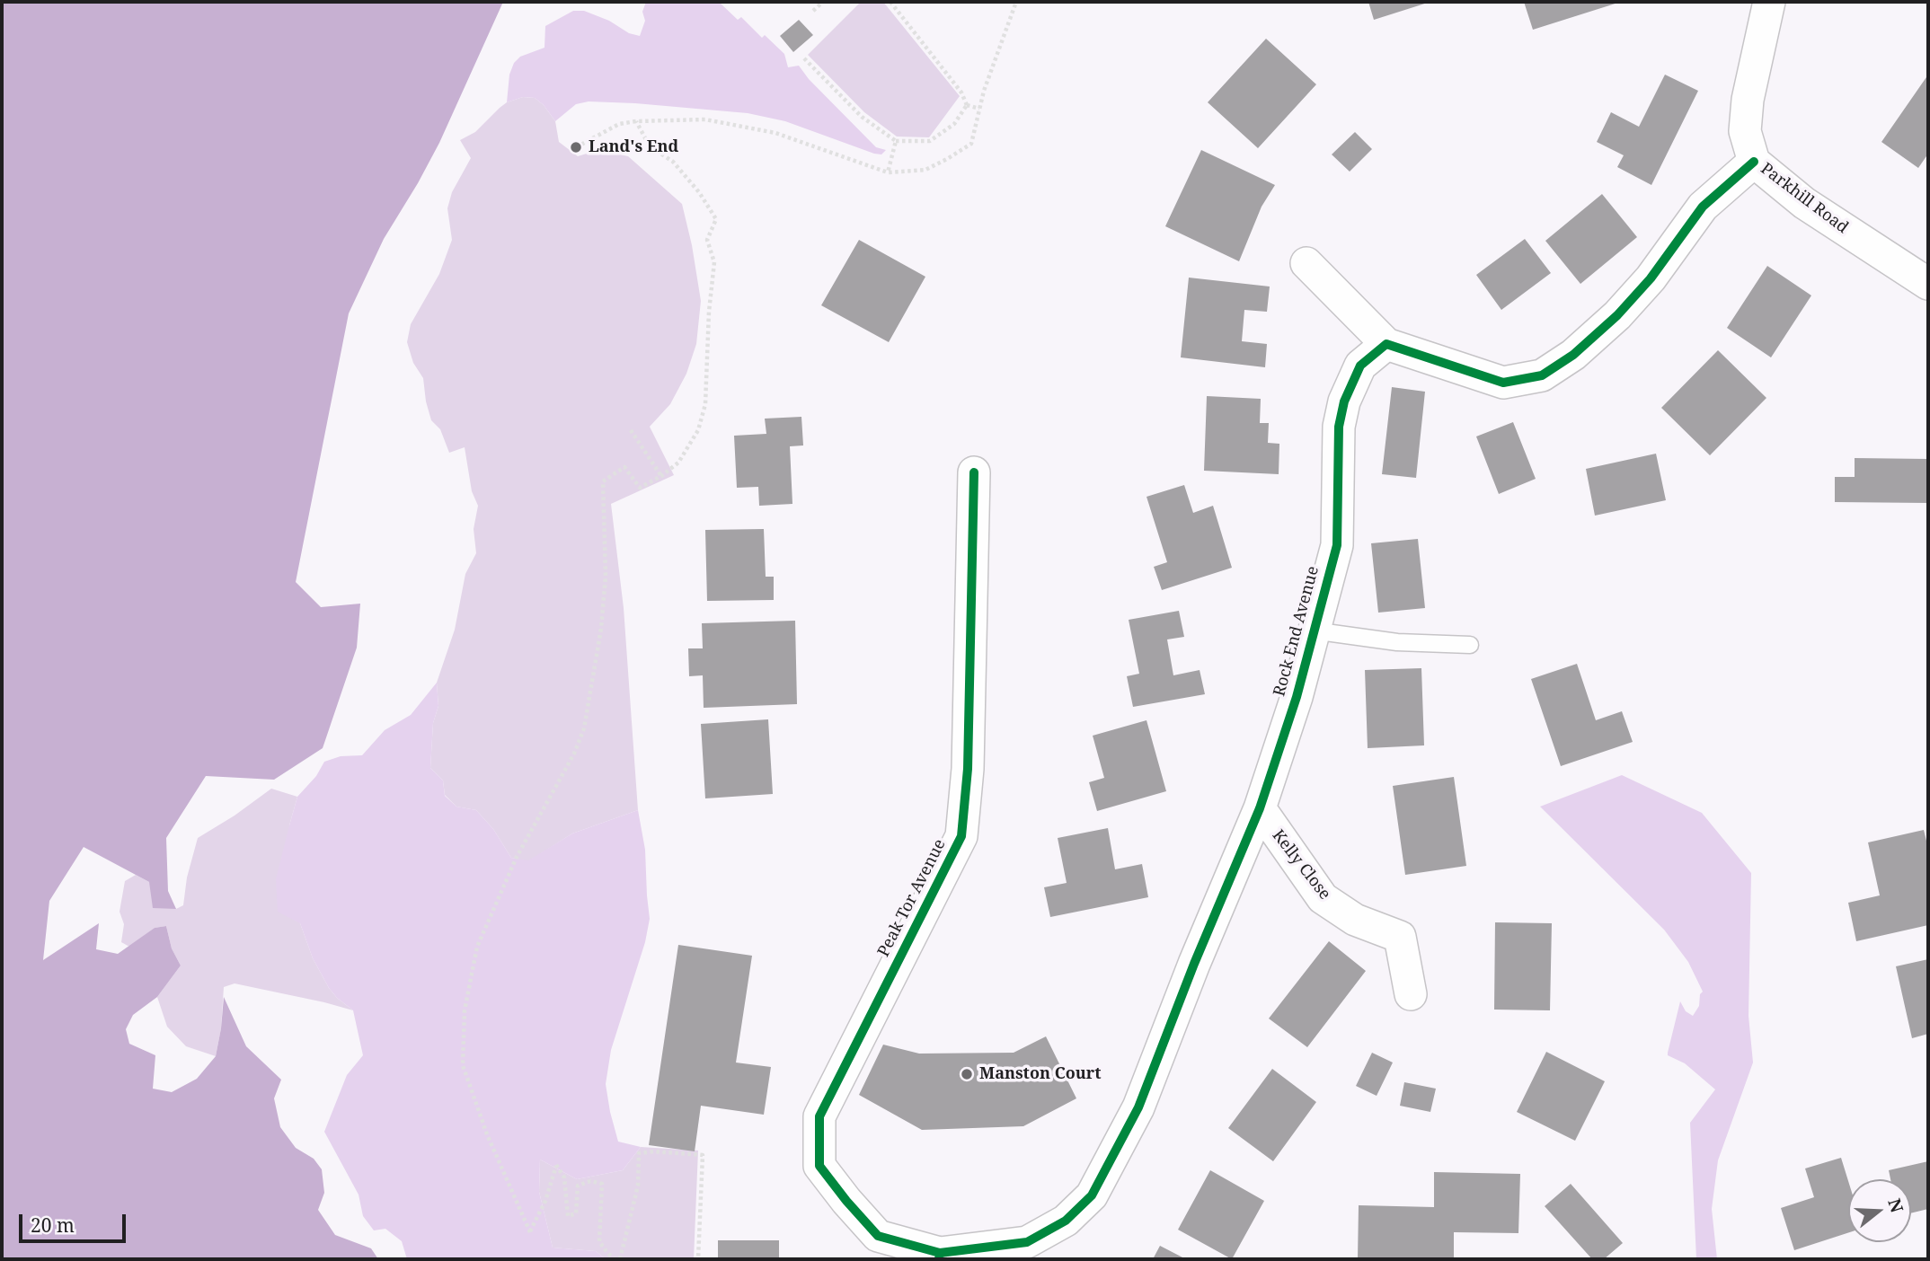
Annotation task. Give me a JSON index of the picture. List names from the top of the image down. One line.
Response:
{"streets":{"street":["Parkhill Road","Rock End Avenue","Kelly Close","Peak Tor Avenue"]},"crossings":[["Rock End Avenue","Kelly Close"],["Rock End Avenue","Peak Tor Avenue"]],"places":["Land's End","Manston Court"],"scale_bar":"20 m","north":"right"}
